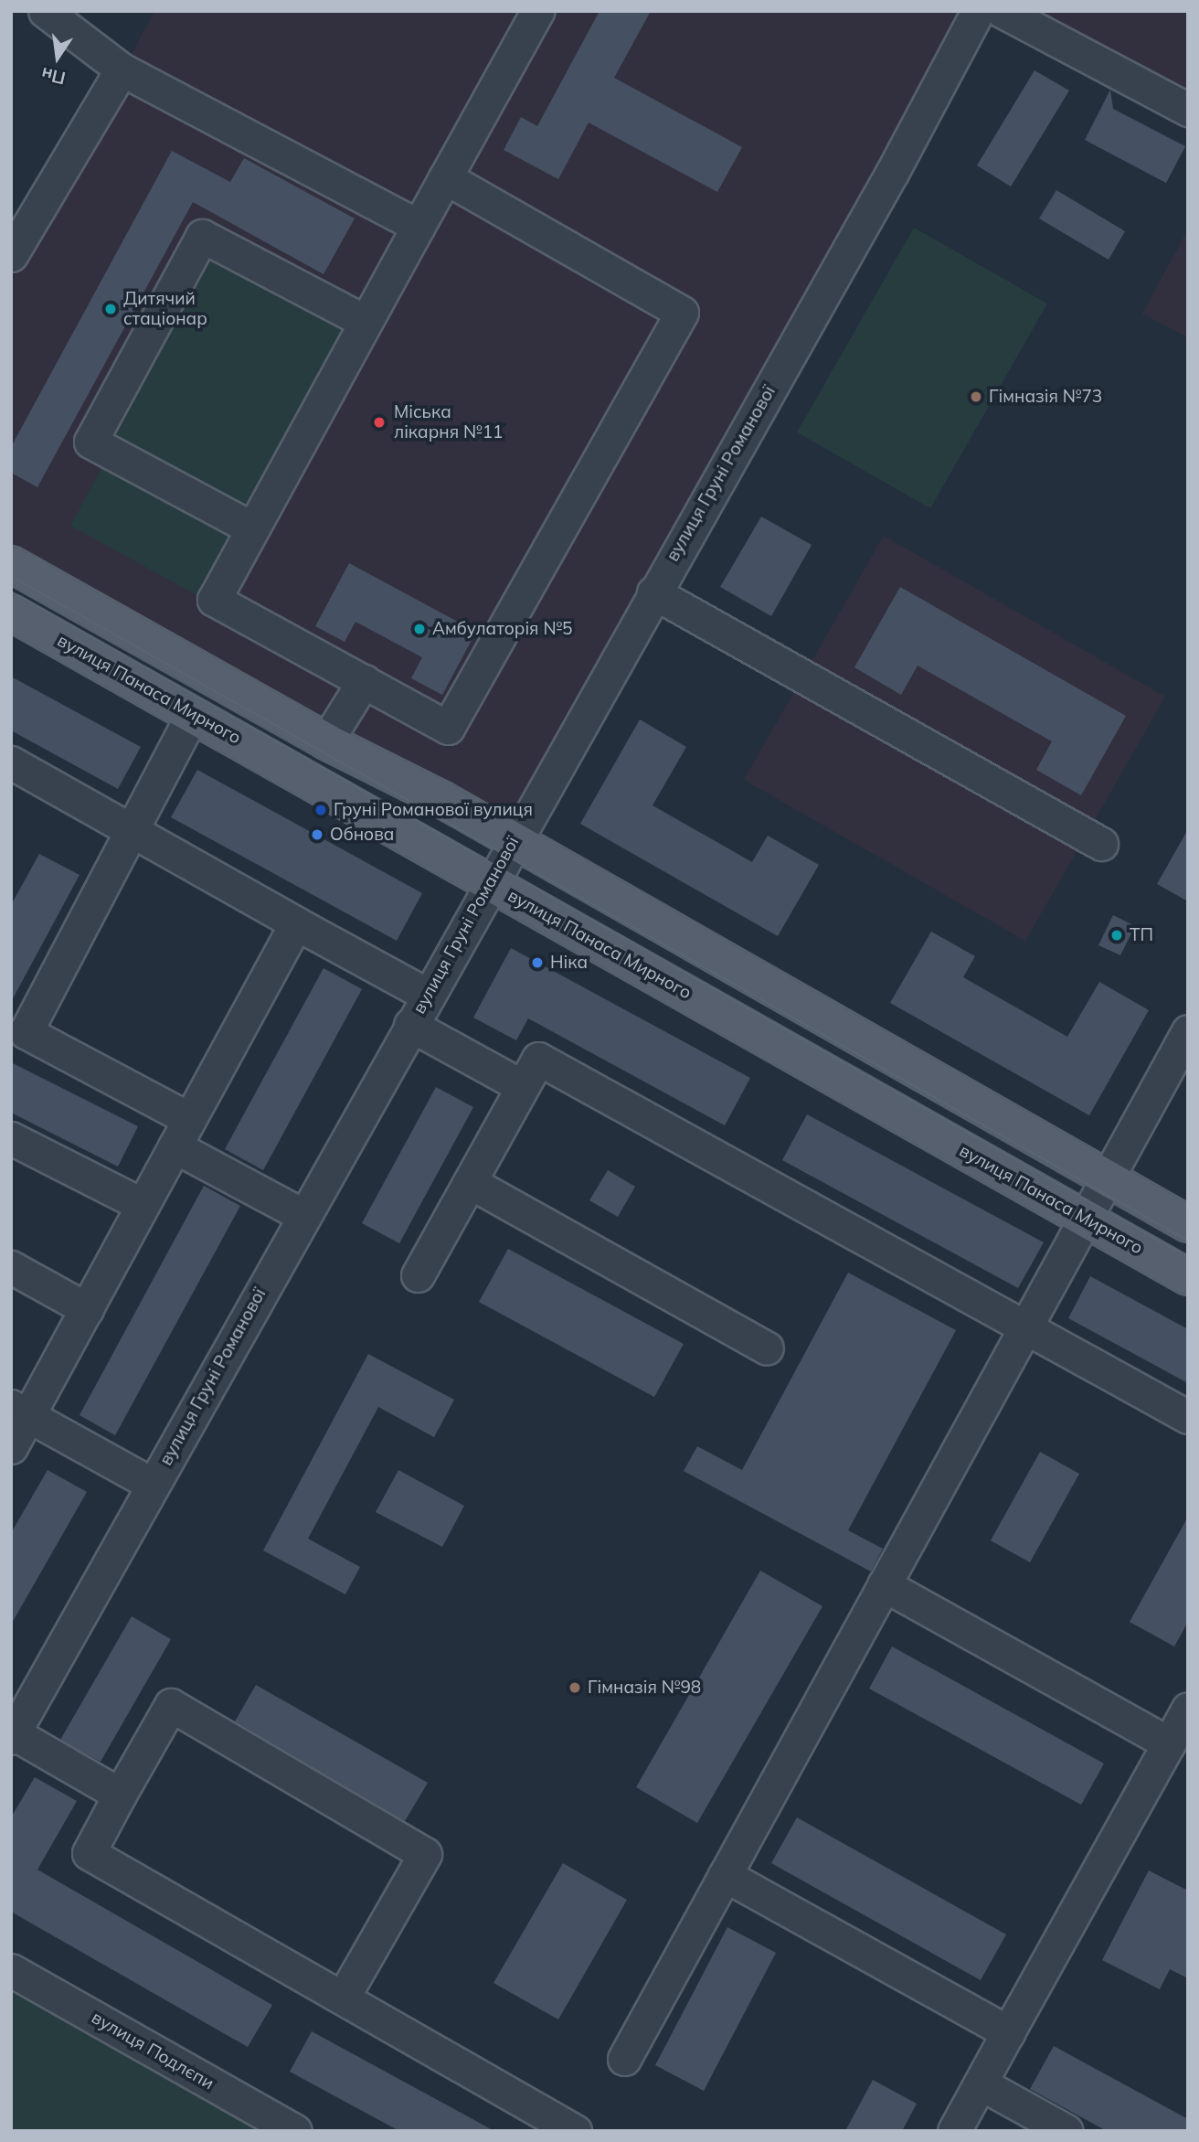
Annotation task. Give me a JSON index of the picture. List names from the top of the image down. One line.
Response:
{"streets":{"main road":["вулиця Панаса Мирного"],"street":["вулиця Груні Романової","вулиця Подлєпи"]},"crossings":[["вулиця Груні Романової","вулиця Панаса Мирного"]],"places":["Дитячий стаціонар","Гімназія №73","Міська лікарня №11","Амбулаторія №5","Груні Романової вулиця","Обнова","ТП","Ніка","Гімназія №98"],"north":"bottom"}
